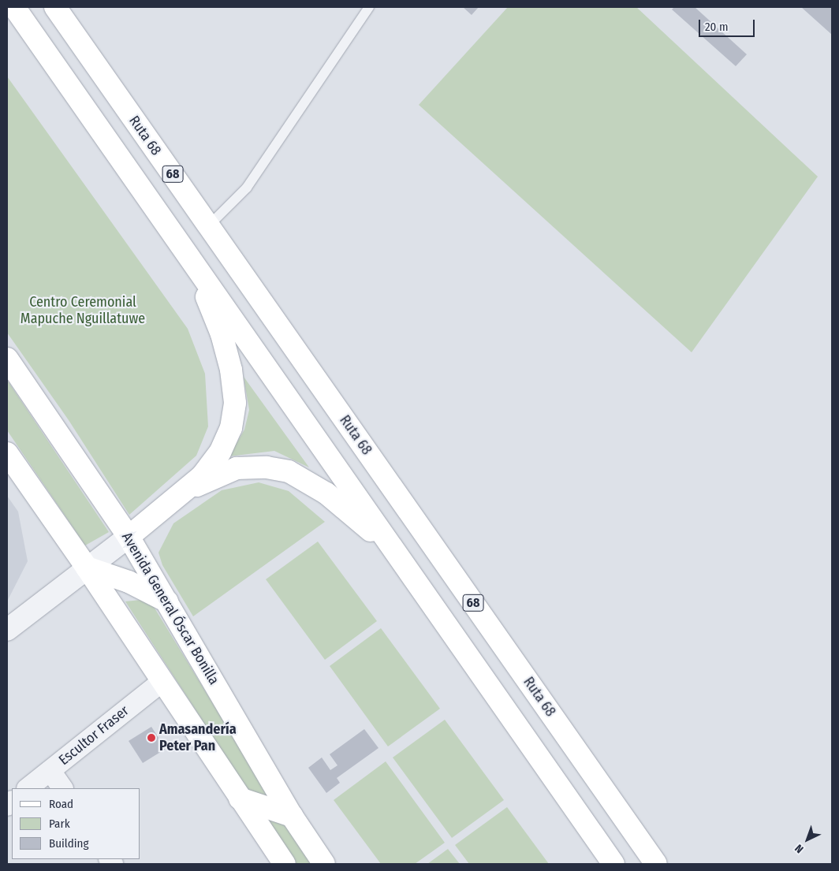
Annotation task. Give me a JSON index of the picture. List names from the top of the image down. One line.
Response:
{"streets":{"main road":["Ruta 68","68","Avenida General Óscar Bonilla"],"street":["Escultor Fraser"]},"parks":["Centro Ceremonial Mapuche Nguillatuwe"],"places":["Amasandería Peter Pan"],"legend":["Road","Park","Building"],"scale_bar":"20 m","north":"bottom left"}
